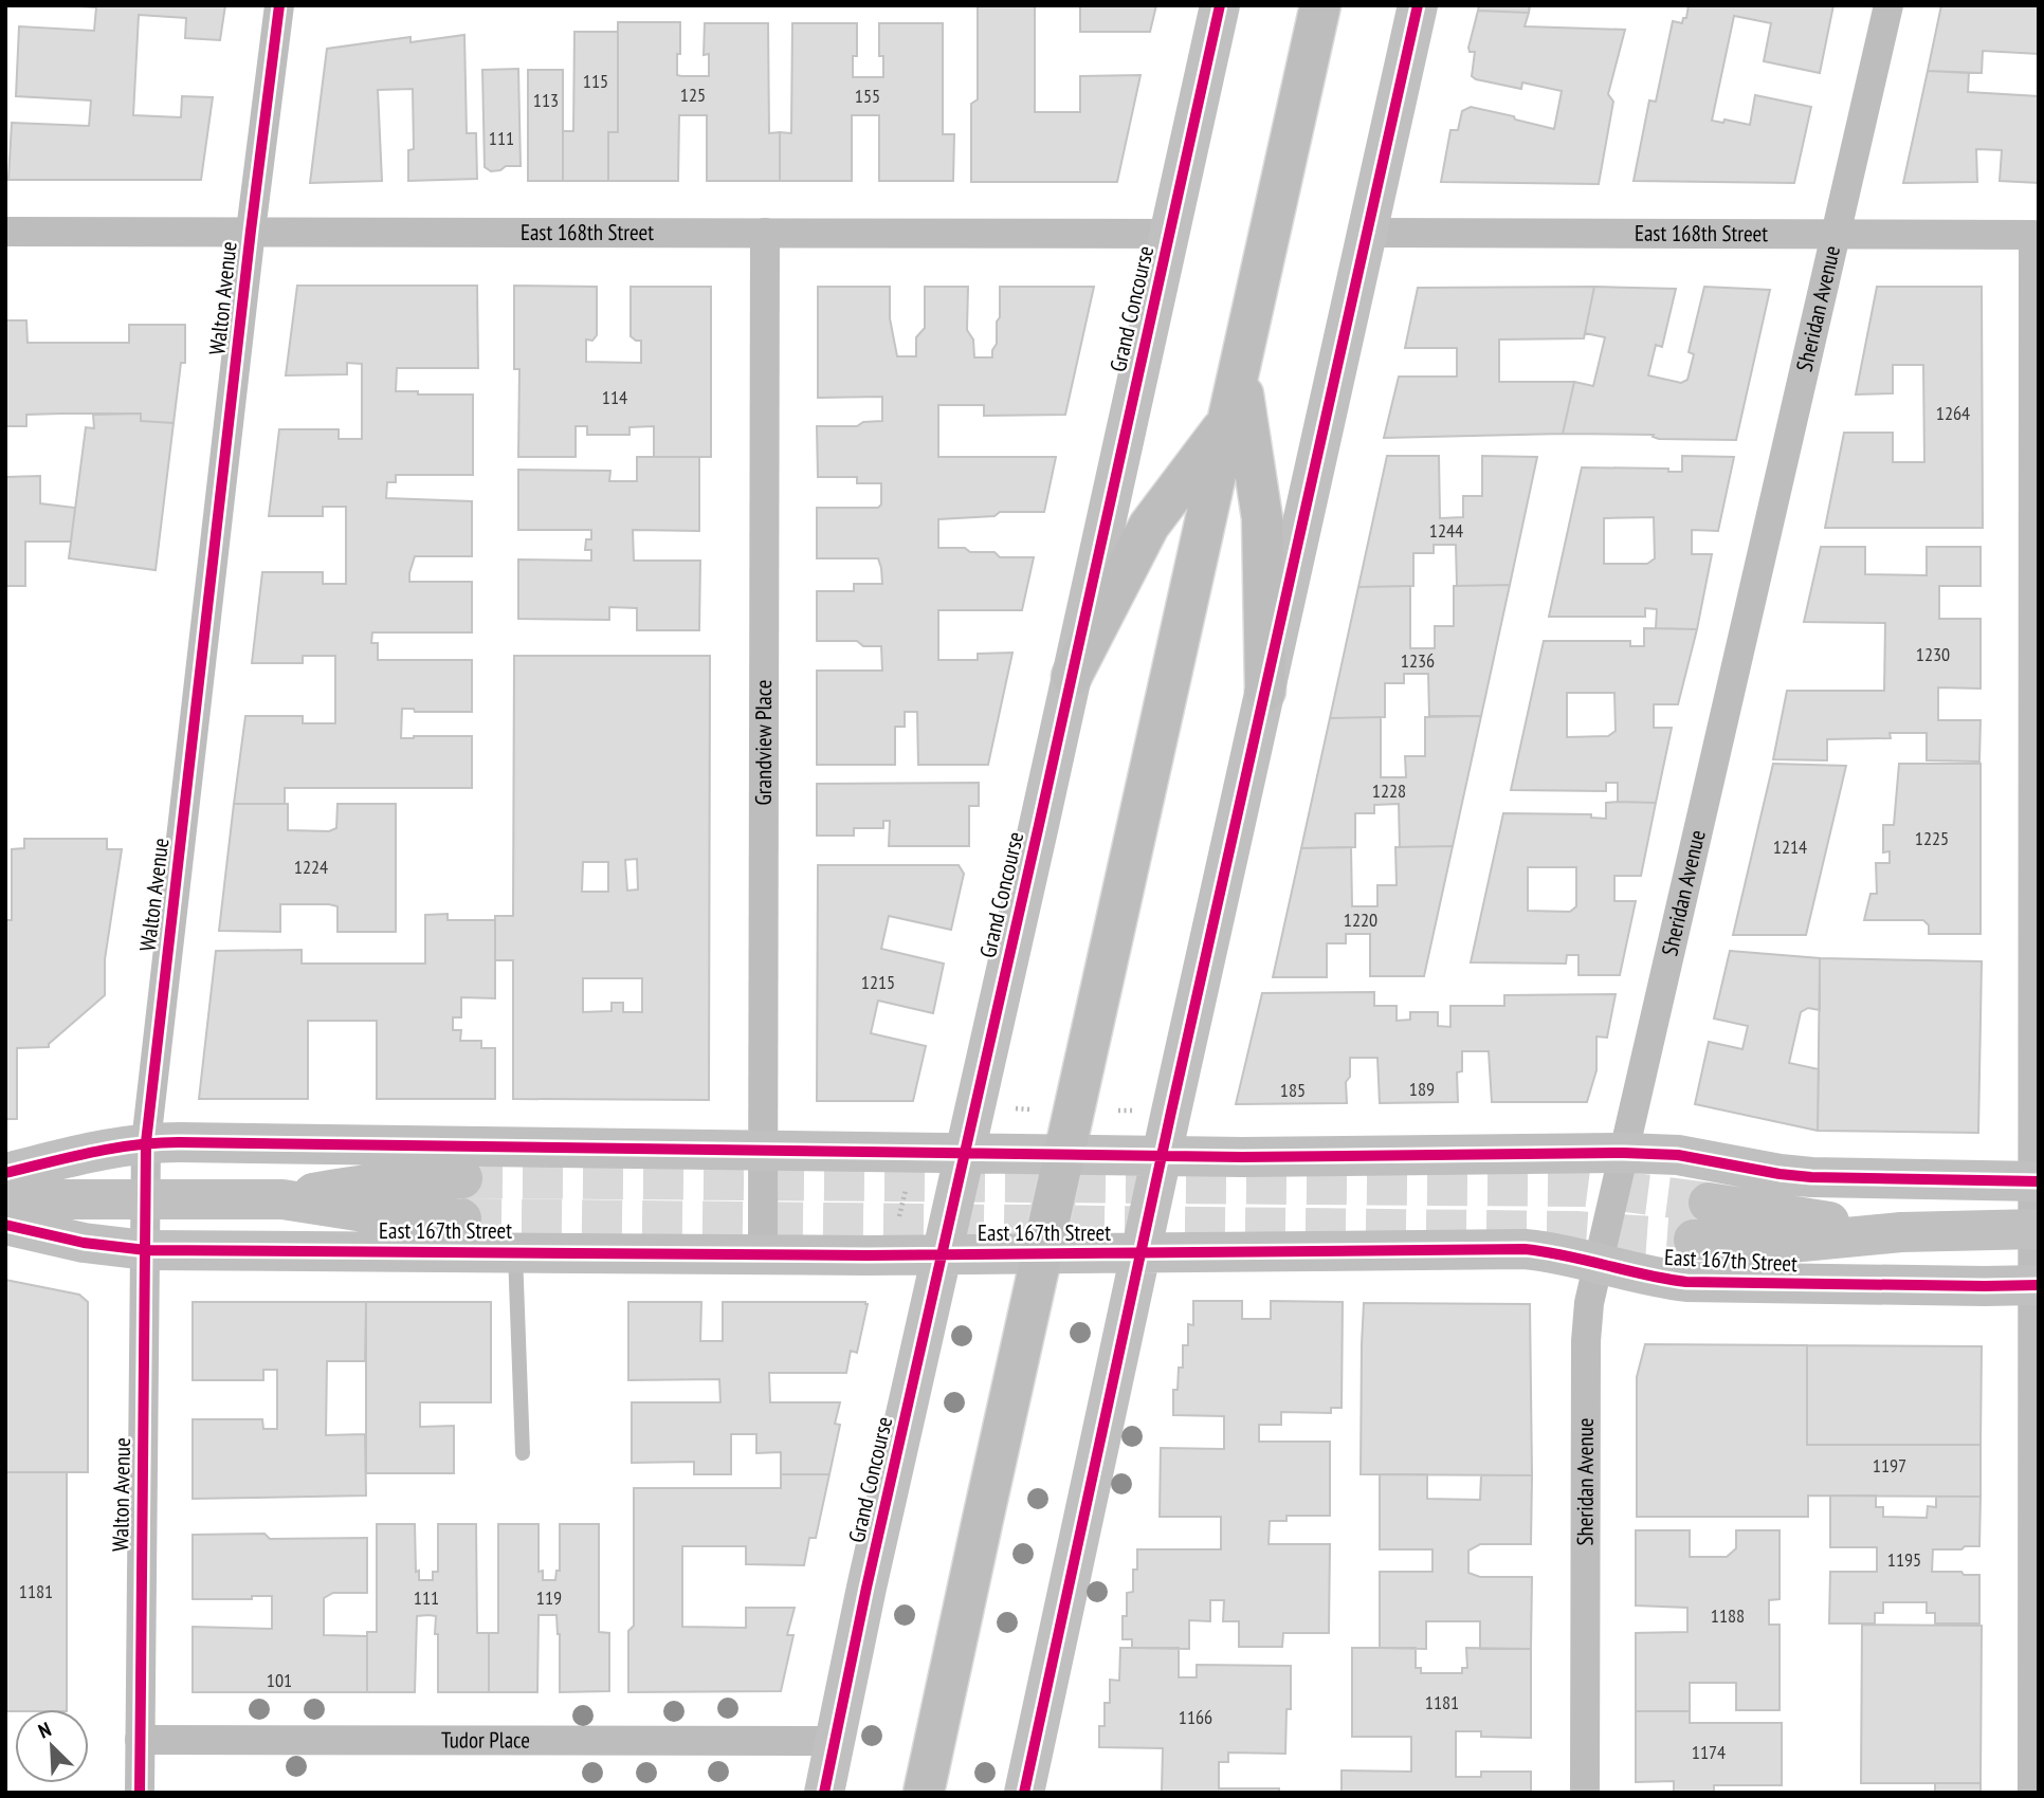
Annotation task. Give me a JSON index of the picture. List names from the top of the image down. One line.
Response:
{"streets":{"street":["East 168th Street","Walton Avenue","Grand Concourse","Sheridan Avenue","Grandview Place","East 167th Street","Tudor Place"]},"crossings":[["East 168th Street","Walton Avenue"],["East 168th Street","Grand Concourse"],["East 168th Street","Sheridan Avenue"],["East 168th Street","Grandview Place"],["Walton Avenue","East 167th Street"],["Walton Avenue","Tudor Place"],["Grand Concourse","East 167th Street"],["Grand Concourse","Tudor Place"],["Sheridan Avenue","East 167th Street"],["Grandview Place","East 167th Street"]],"house_numbers":["115","125","155","113","111","114","1264","1244","1230","1236","1228","1225","1214","1224","1220","1215","189","185","1197","1195","1181","111","119","1188","101","1181","1166","1174"],"north":"top left"}
